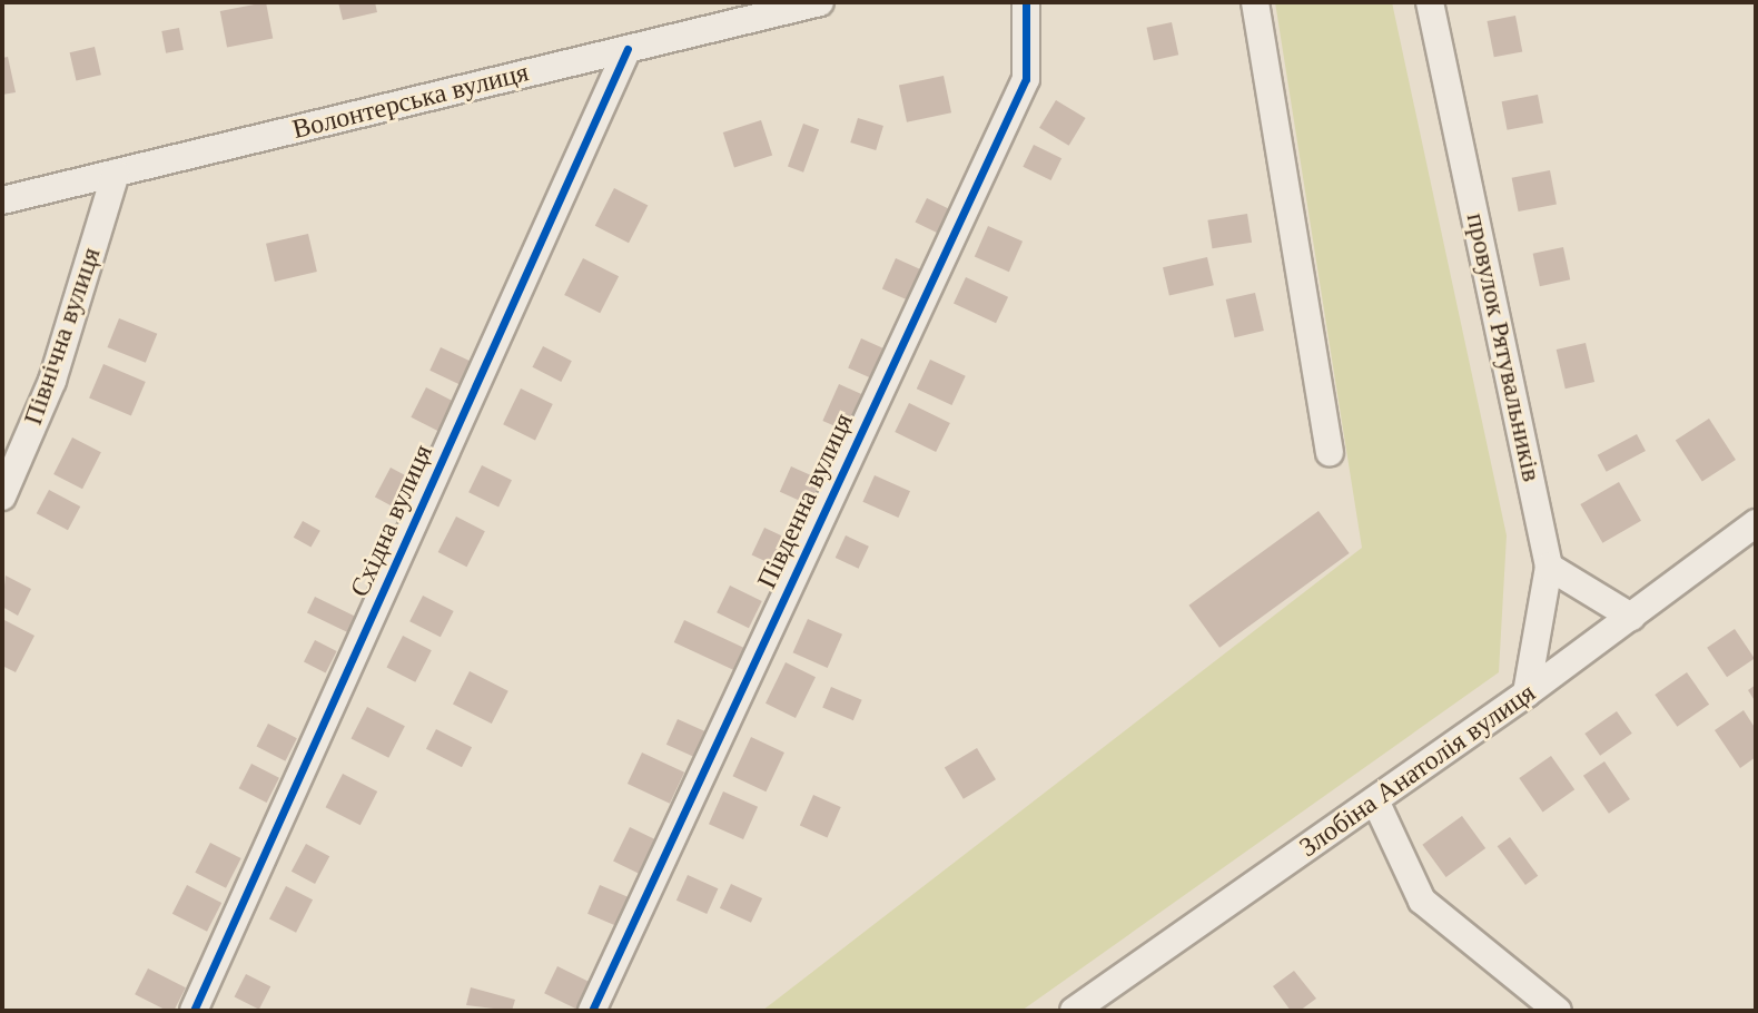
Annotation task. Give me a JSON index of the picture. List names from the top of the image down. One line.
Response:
{"streets":{"street":["Волонтерська вулиця","Північна вулиця","провулок Рятувальників","Південна вулиця","Східна вулиця","Злобіна Анатолія вулиця"]},"crossings":[["Волонтерська вулиця","Північна вулиця"],["Волонтерська вулиця","Східна вулиця"],["провулок Рятувальників","Злобіна Анатолія вулиця"]]}
